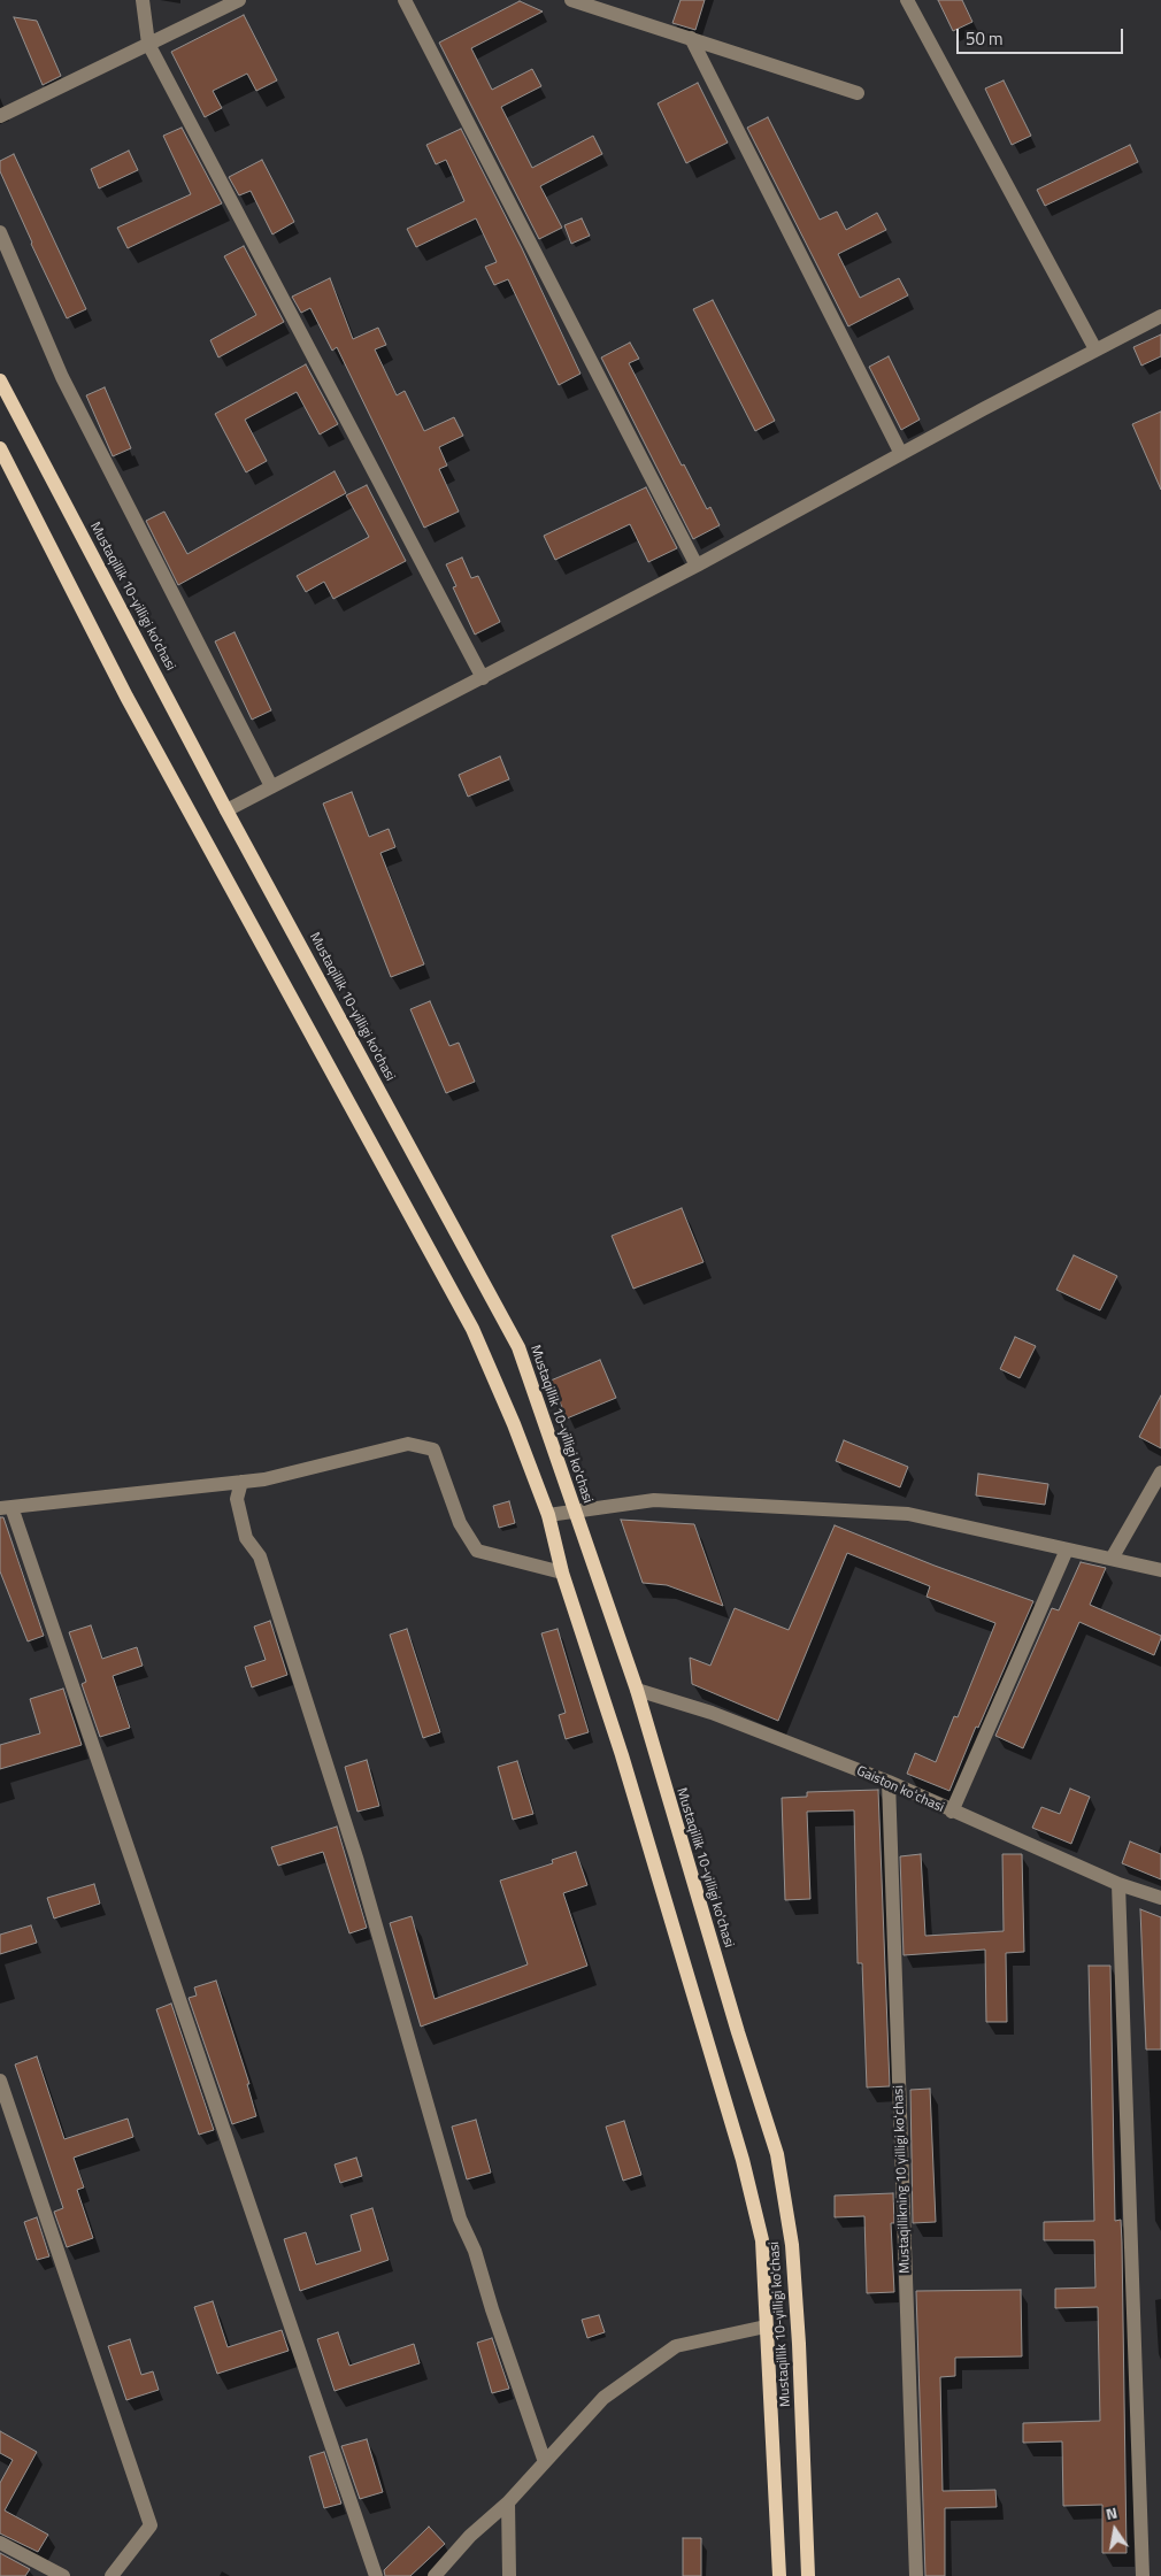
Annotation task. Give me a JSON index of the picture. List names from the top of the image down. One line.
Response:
{"streets":{"main road":["Mustaqillik 10-yilligi ko'chasi"],"street":["Gaiston koʻchasi","Mustaqillikning 10 yilligi koʻchasi"]},"crossings":[["Mustaqillik 10-yilligi ko'chasi","Gaiston koʻchasi"],["Gaiston koʻchasi","Mustaqillikning 10 yilligi koʻchasi"]],"scale_bar":"50 m","north":"top"}
